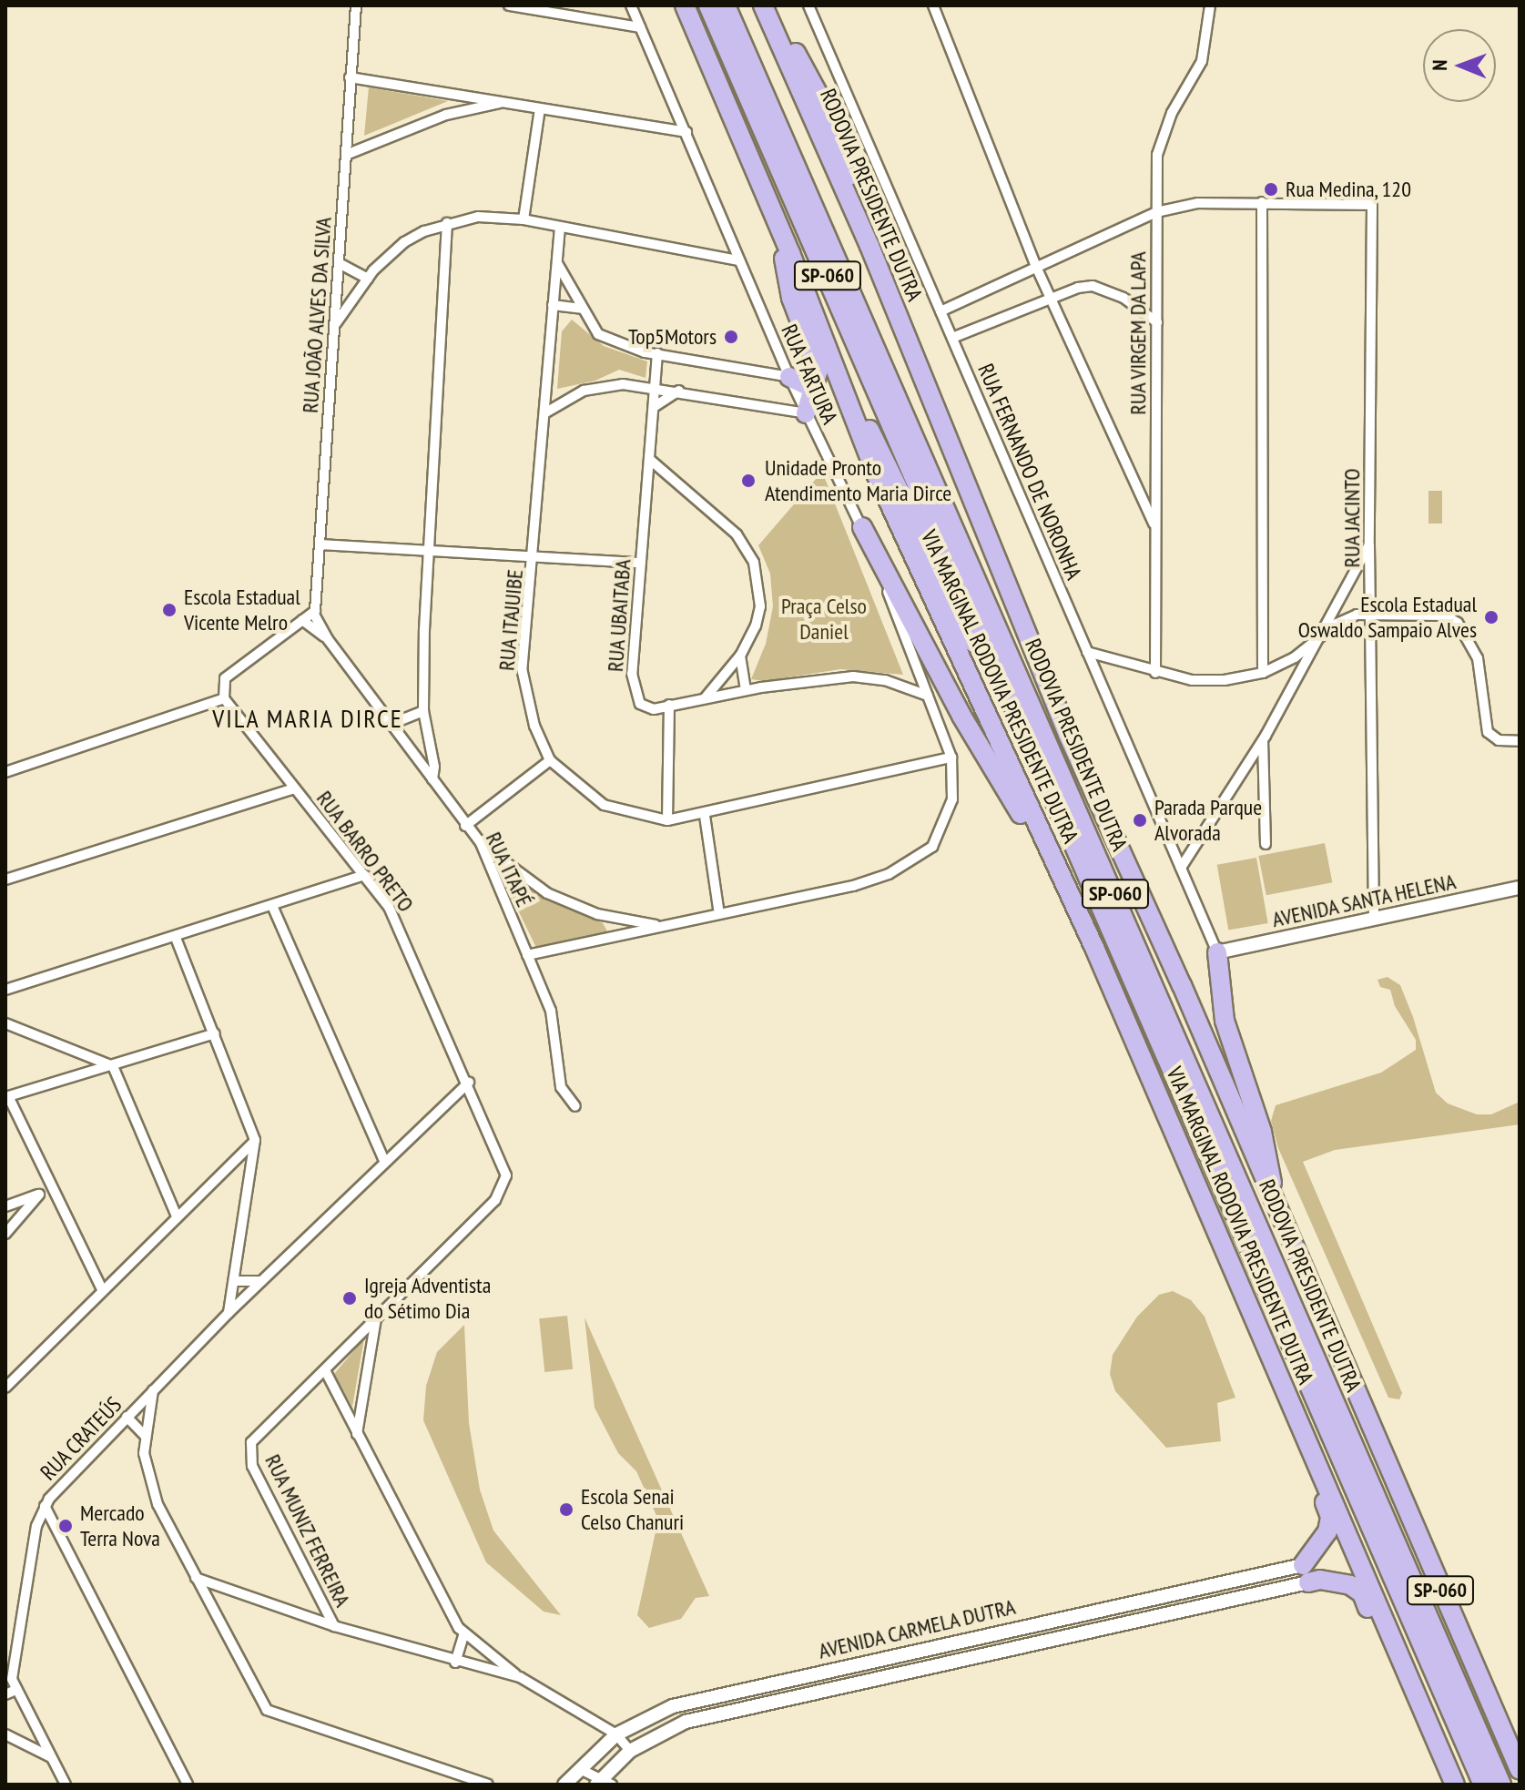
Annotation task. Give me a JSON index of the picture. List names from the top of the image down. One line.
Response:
{"streets":{"highway":["RODOVIA PRESIDENTE DUTRA","SP-060","VIA MARGINAL RODOVIA PRESIDENTE DUTRA"],"street":["RUA JOÃO ALVES DA SILVA","RUA VIRGEM DA LAPA","RUA FARTURA","RUA FERNANDO DE NORONHA","RUA JACINTO","RUA UBAITABA","RUA ITAJUIBE","RUA BARRO PRETO","RUA ITAPÉ","AVENIDA SANTA HELENA","RUA CRATEÚS","RUA MUNIZ FERREIRA","AVENIDA CARMELA DUTRA"]},"crossings":[["RUA JOÃO ALVES DA SILVA","RUA ITAPÉ"],["RUA FARTURA","RUA UBAITABA"],["RUA FARTURA","RUA ITAJUIBE"],["RUA FERNANDO DE NORONHA","AVENIDA SANTA HELENA"],["RUA JACINTO","AVENIDA SANTA HELENA"],["RUA BARRO PRETO","RUA CRATEÚS"],["RUA BARRO PRETO","RUA MUNIZ FERREIRA"]],"districts":["VILA MARIA DIRCE"],"parks":["Praça Celso Daniel"],"places":["Rua Medina, 120","Top5Motors","Unidade Pronto Atendimento Maria Dirce","Escola Estadual Vicente Melro","Escola Estadual Oswaldo Sampaio Alves","Parada Parque Alvorada","Igreja Adventista do Sétimo Dia","Escola Senai Celso Chanuri","Mercado Terra Nova"],"north":"left"}
